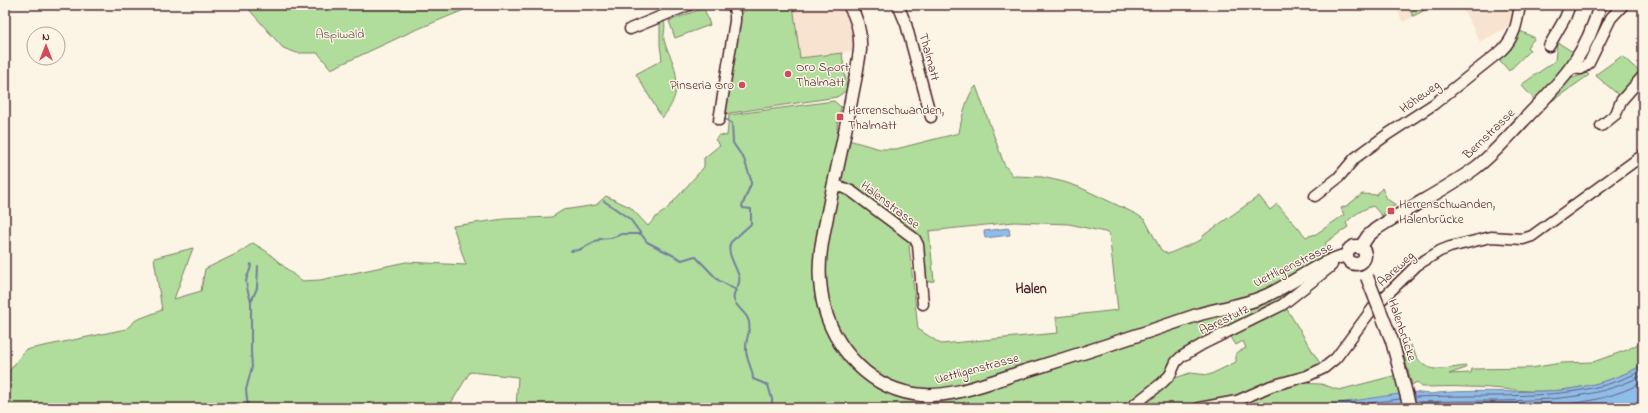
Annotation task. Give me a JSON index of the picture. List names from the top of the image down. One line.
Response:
{"streets":{"main road":["Bernstrasse","Uettligenstrasse","Halenbrücke"],"street":["Thalmatt","Höheweg","Halenstrasse","Aareweg","Aarestutz"]},"crossings":[["Bernstrasse","Uettligenstrasse"],["Bernstrasse","Halenbrücke"],["Halenstrasse","Uettligenstrasse"],["Uettligenstrasse","Aarestutz"],["Uettligenstrasse","Halenbrücke"]],"districts":["Halen"],"parks":["Aspiwald"],"places":{"other":["Oro Sport Thalmatt","Pinseria Oro"],"transit":["Herrenschwanden, Thalmatt","Herrenschwanden, Halenbrücke"]},"north":"top"}
